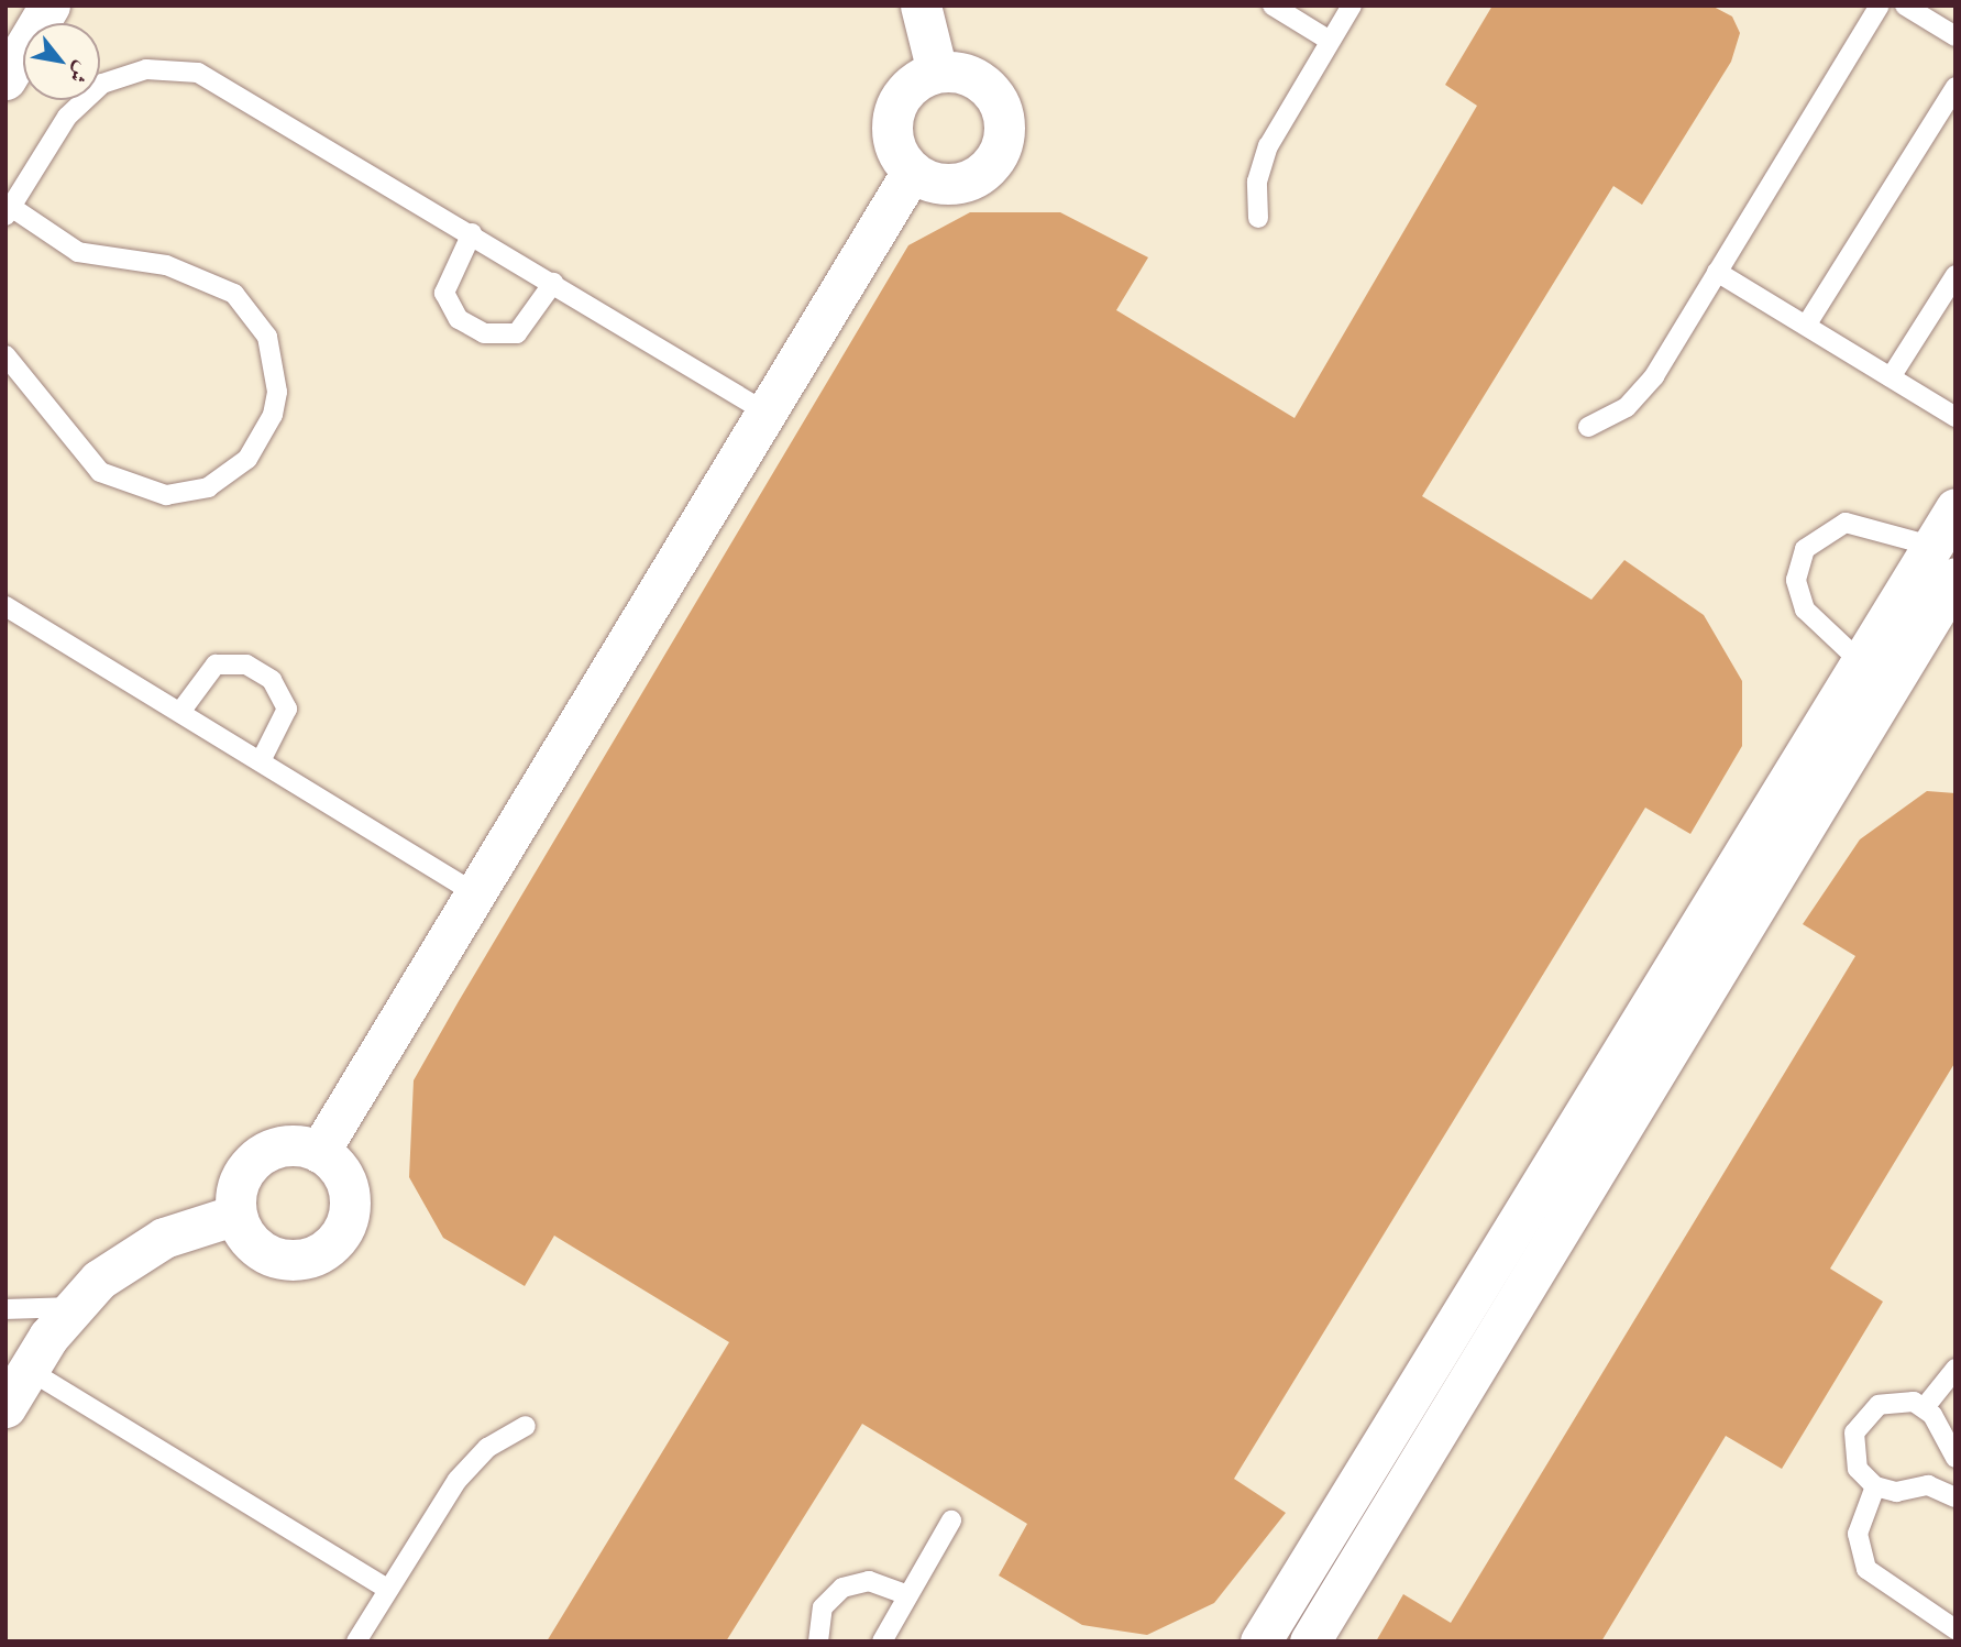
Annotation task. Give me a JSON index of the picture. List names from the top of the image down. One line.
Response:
{"north":"bottom right"}
